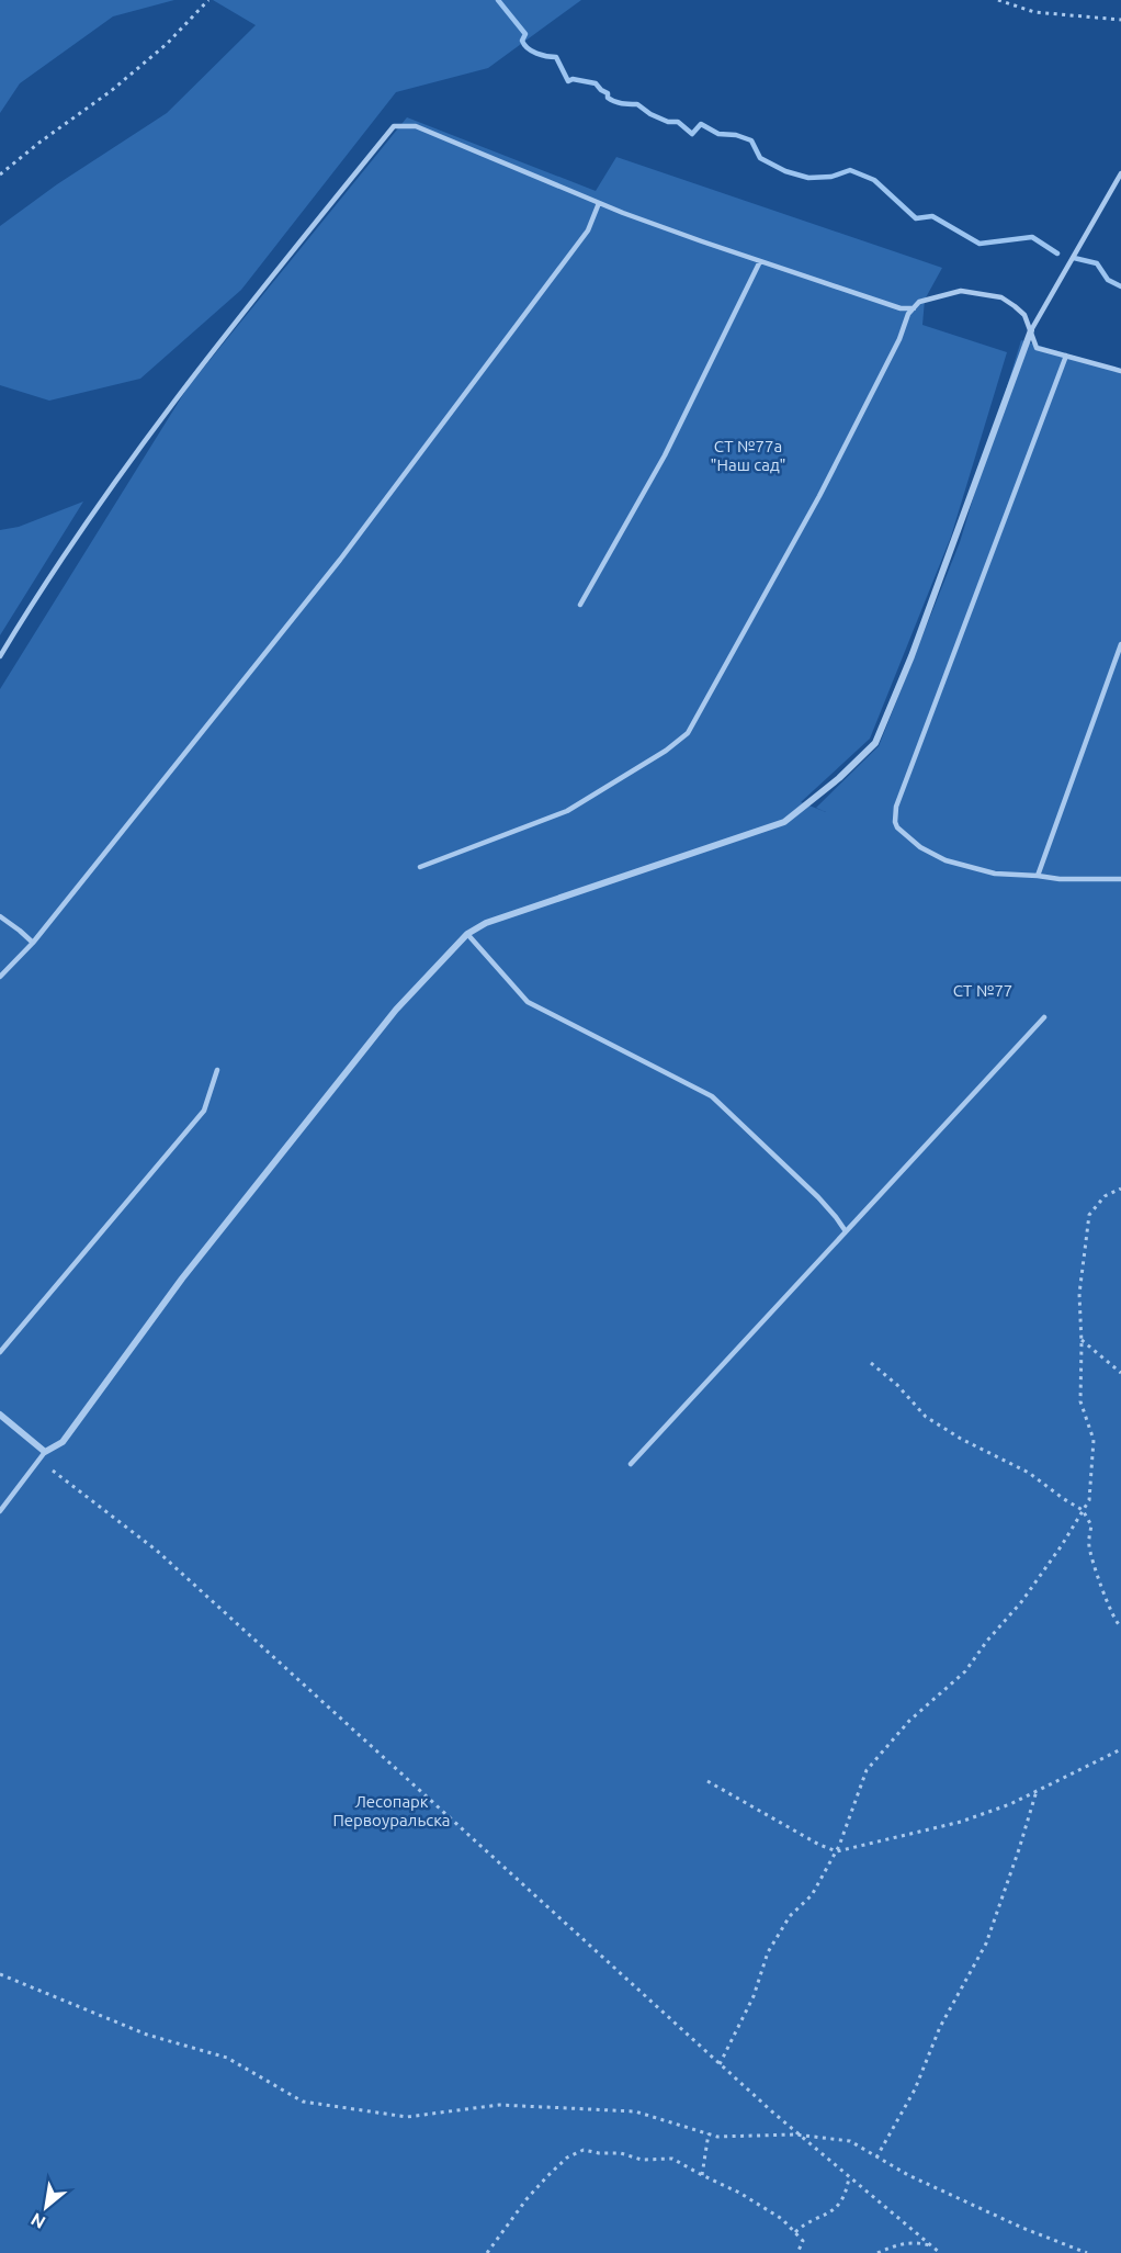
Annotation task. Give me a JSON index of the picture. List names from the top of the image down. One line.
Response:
{"parks":["СТ №77а \"Наш сад\"","СТ №77","Лесопарк Первоуральска"],"north":"bottom left"}
